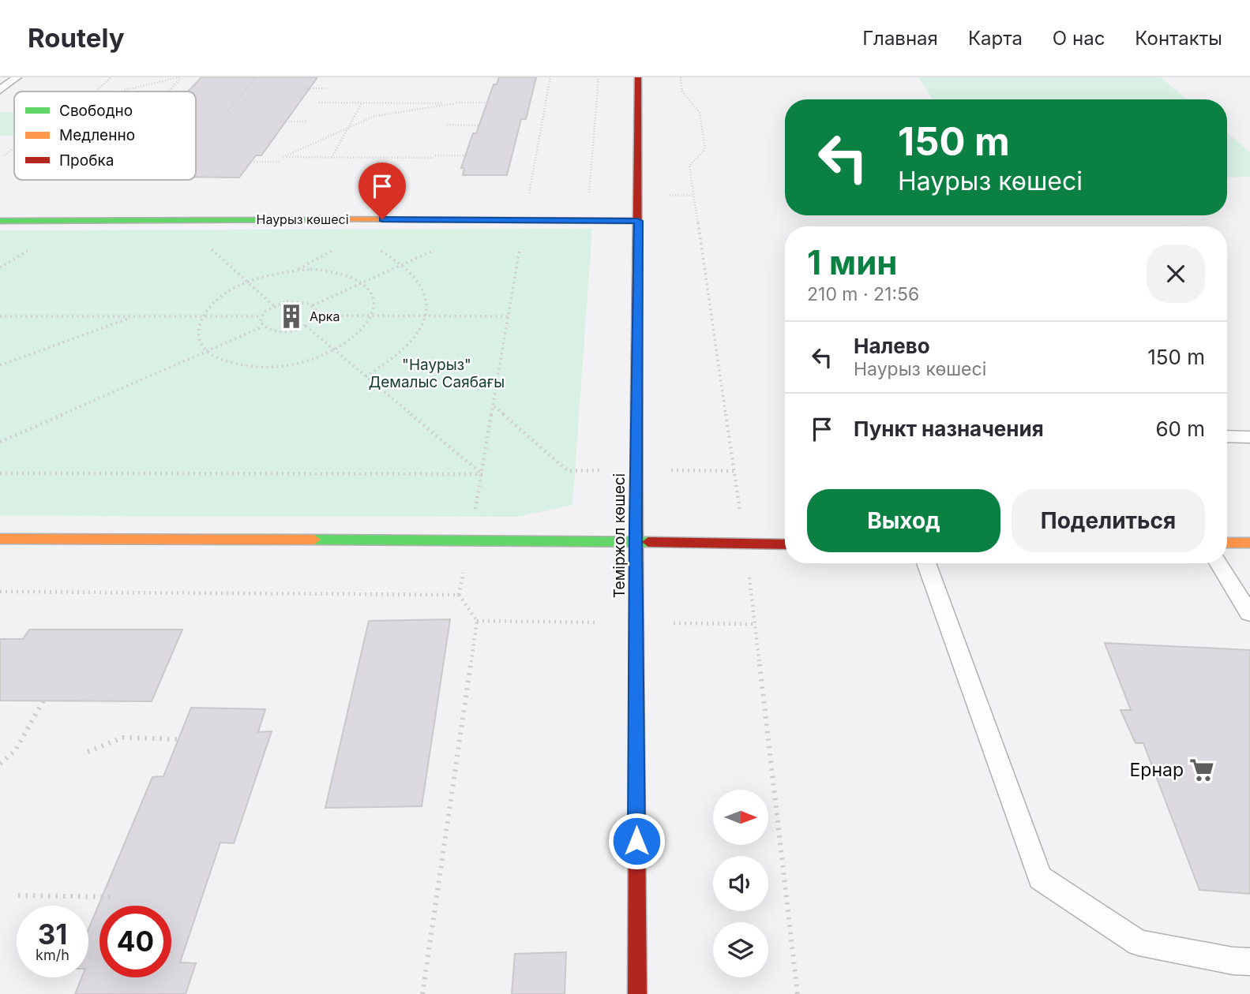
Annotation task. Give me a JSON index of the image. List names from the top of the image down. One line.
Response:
{"streets":{"street":["Наурыз көшесі","Теміржол көшесі"]},"crossings":[["Наурыз көшесі","Теміржол көшесі"]],"parks":["\"Наурыз\" Демалыс Саябағы"],"places":{"building":["Арка"],"supermarket":["Ернар"]},"legend":["Свободно","Медленно","Пробка"],"north":"right","page":{"header":"Routely","nav":["Главная","Карта","О нас","Контакты"],"turn":["150 m","Наурыз көшесі"],"heading":["1 мин","210 m · 21:56"],"list":[{"name":"Налево","note":"Наурыз көшесі","value":"150 m"},{"name":"Пункт назначения","value":"60 m"}],"buttons":["Выход","Поделиться"],"speed":"31 km/h","limit":"40"}}
